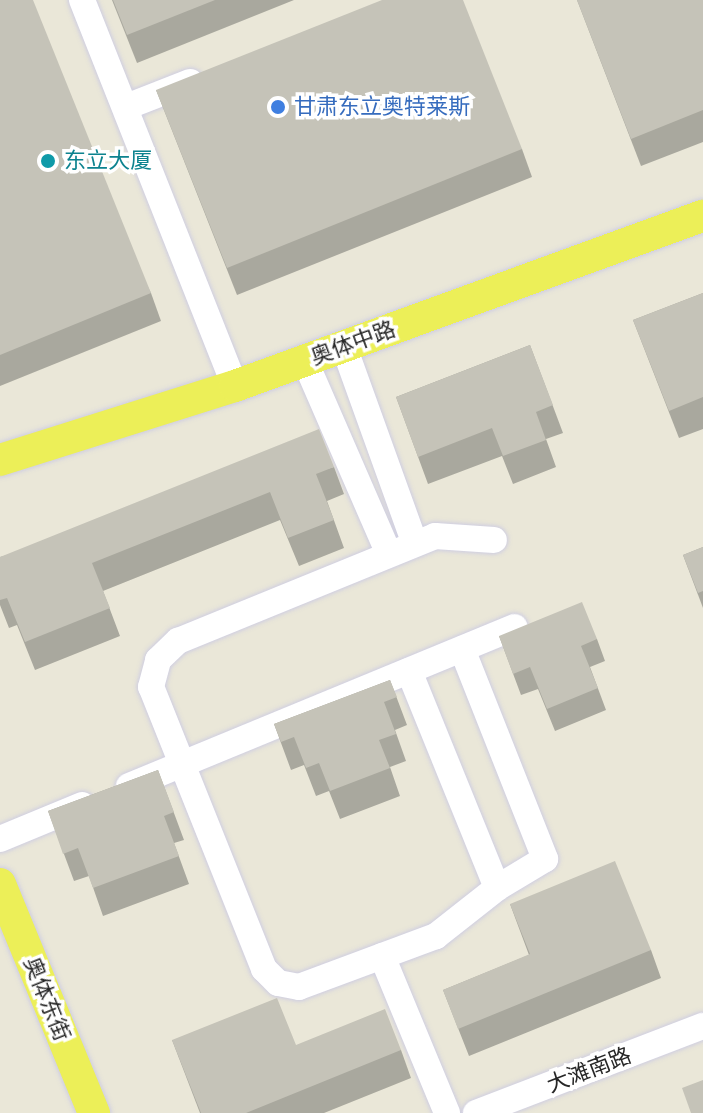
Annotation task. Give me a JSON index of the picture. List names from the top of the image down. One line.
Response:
{"streets":{"main road":["奥体中路","奥体东街"],"street":["大滩南路"]},"places":["甘肃东立奥特莱斯","东立大厦"]}
